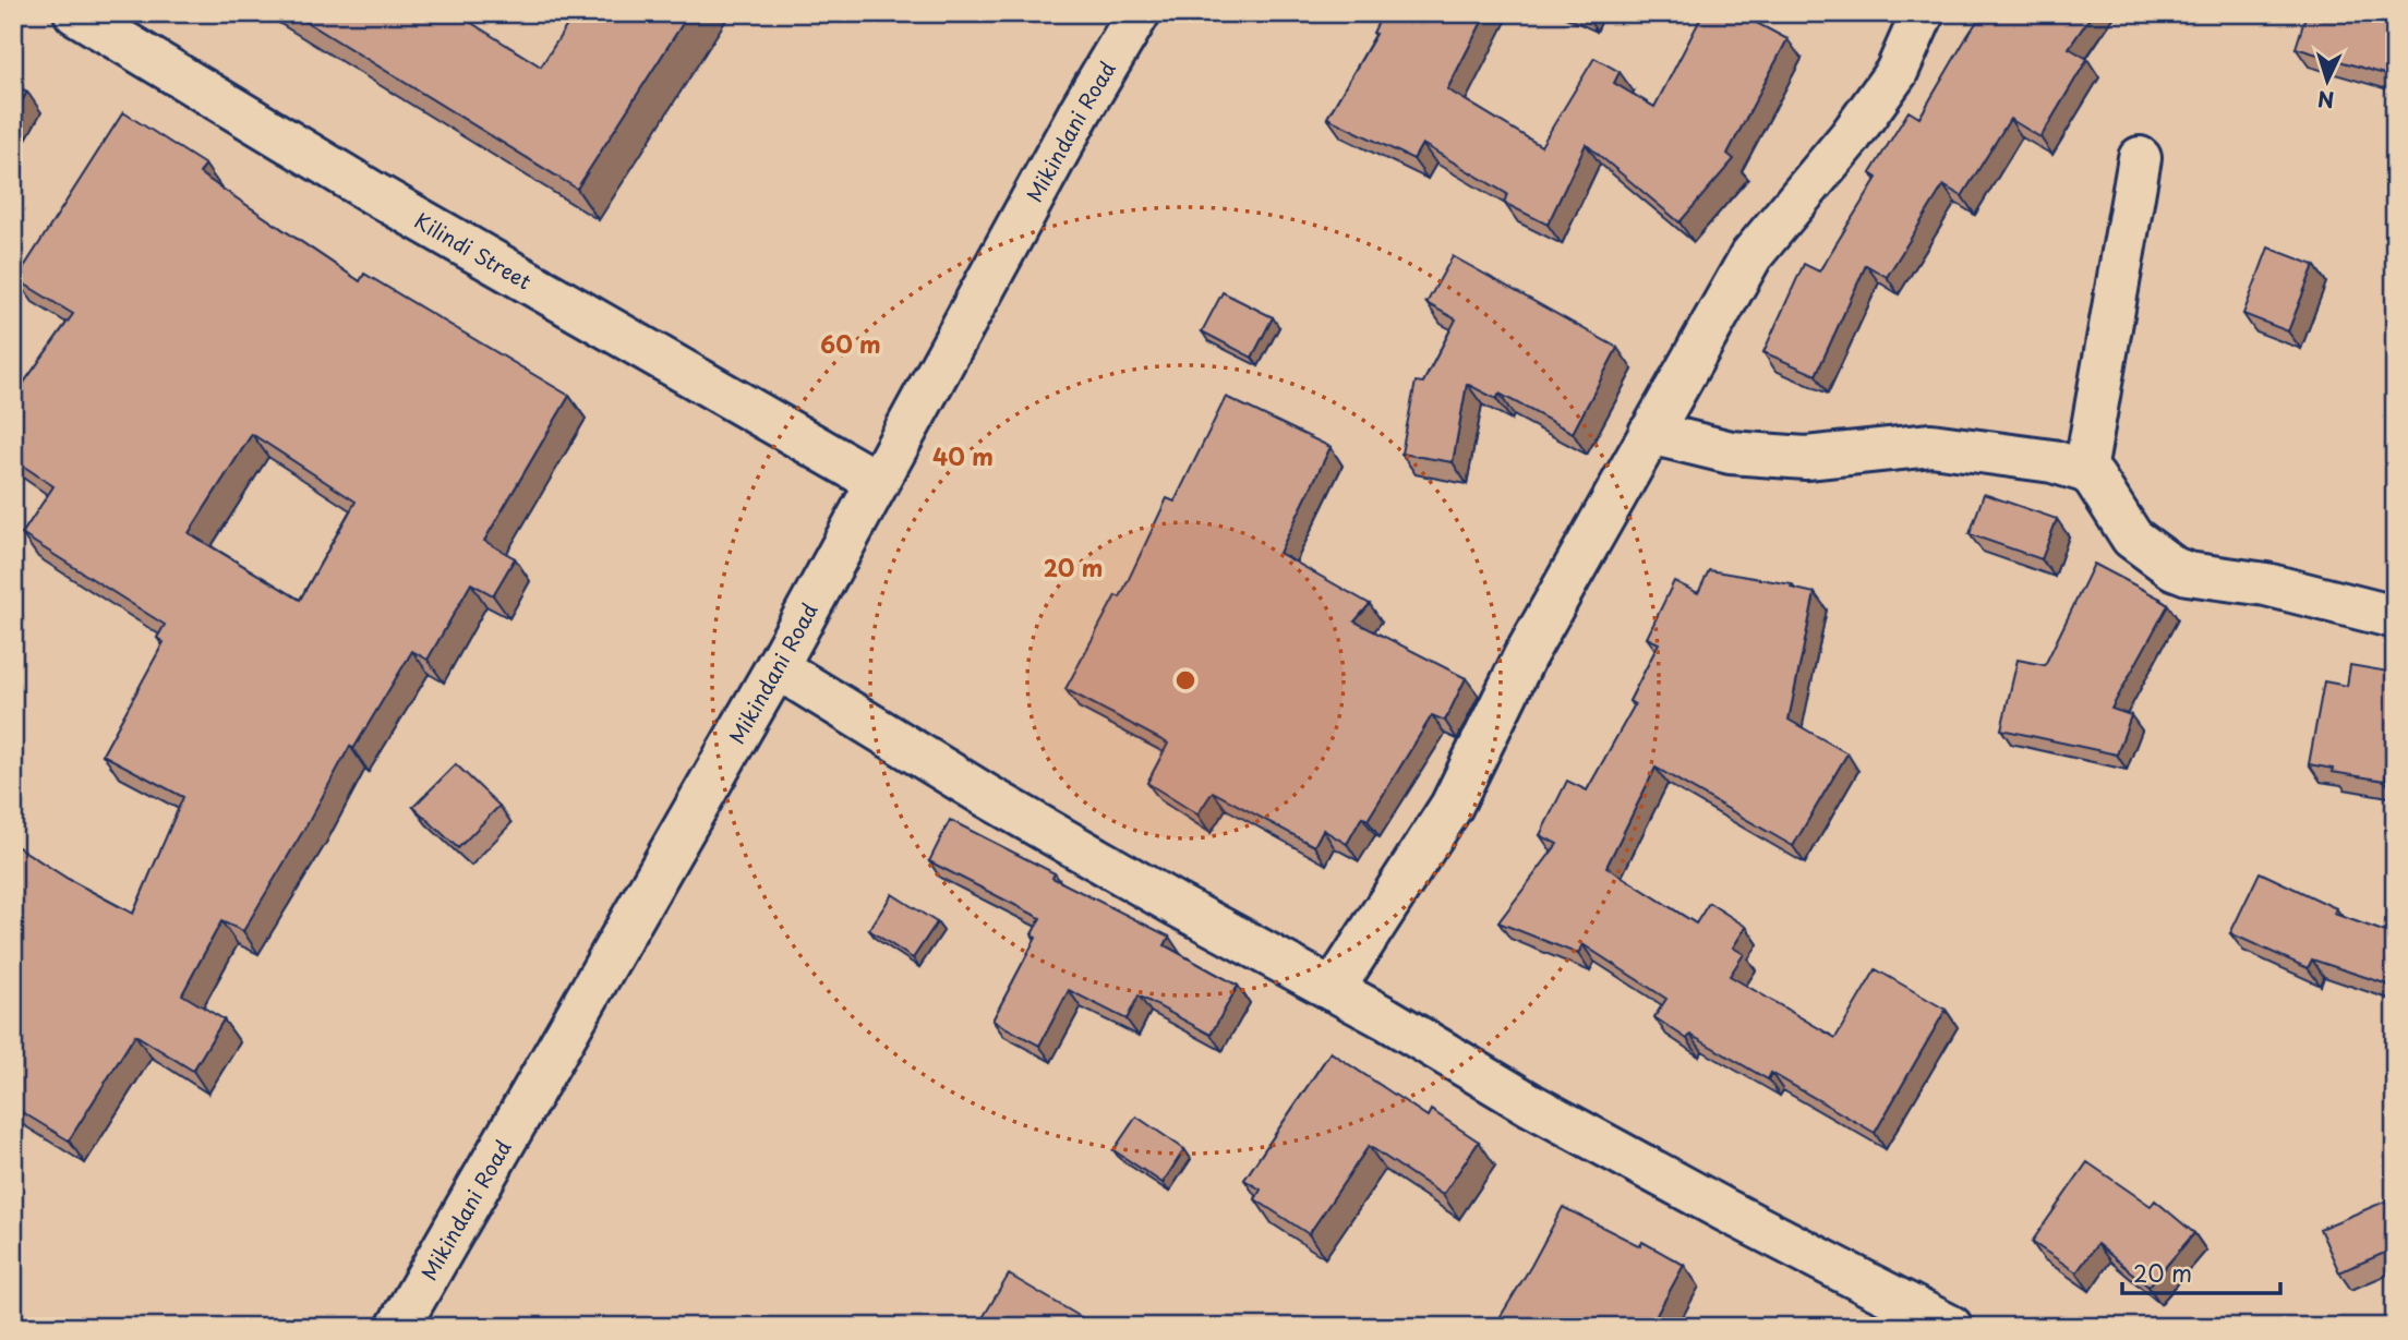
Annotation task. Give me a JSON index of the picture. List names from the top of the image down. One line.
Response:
{"streets":{"main road":["Mikindani Road","Kilindi Street"]},"crossings":[["Mikindani Road","Kilindi Street"]],"scale_bar":"20 m","north":"bottom","rings":["60 m","40 m","20 m"]}
